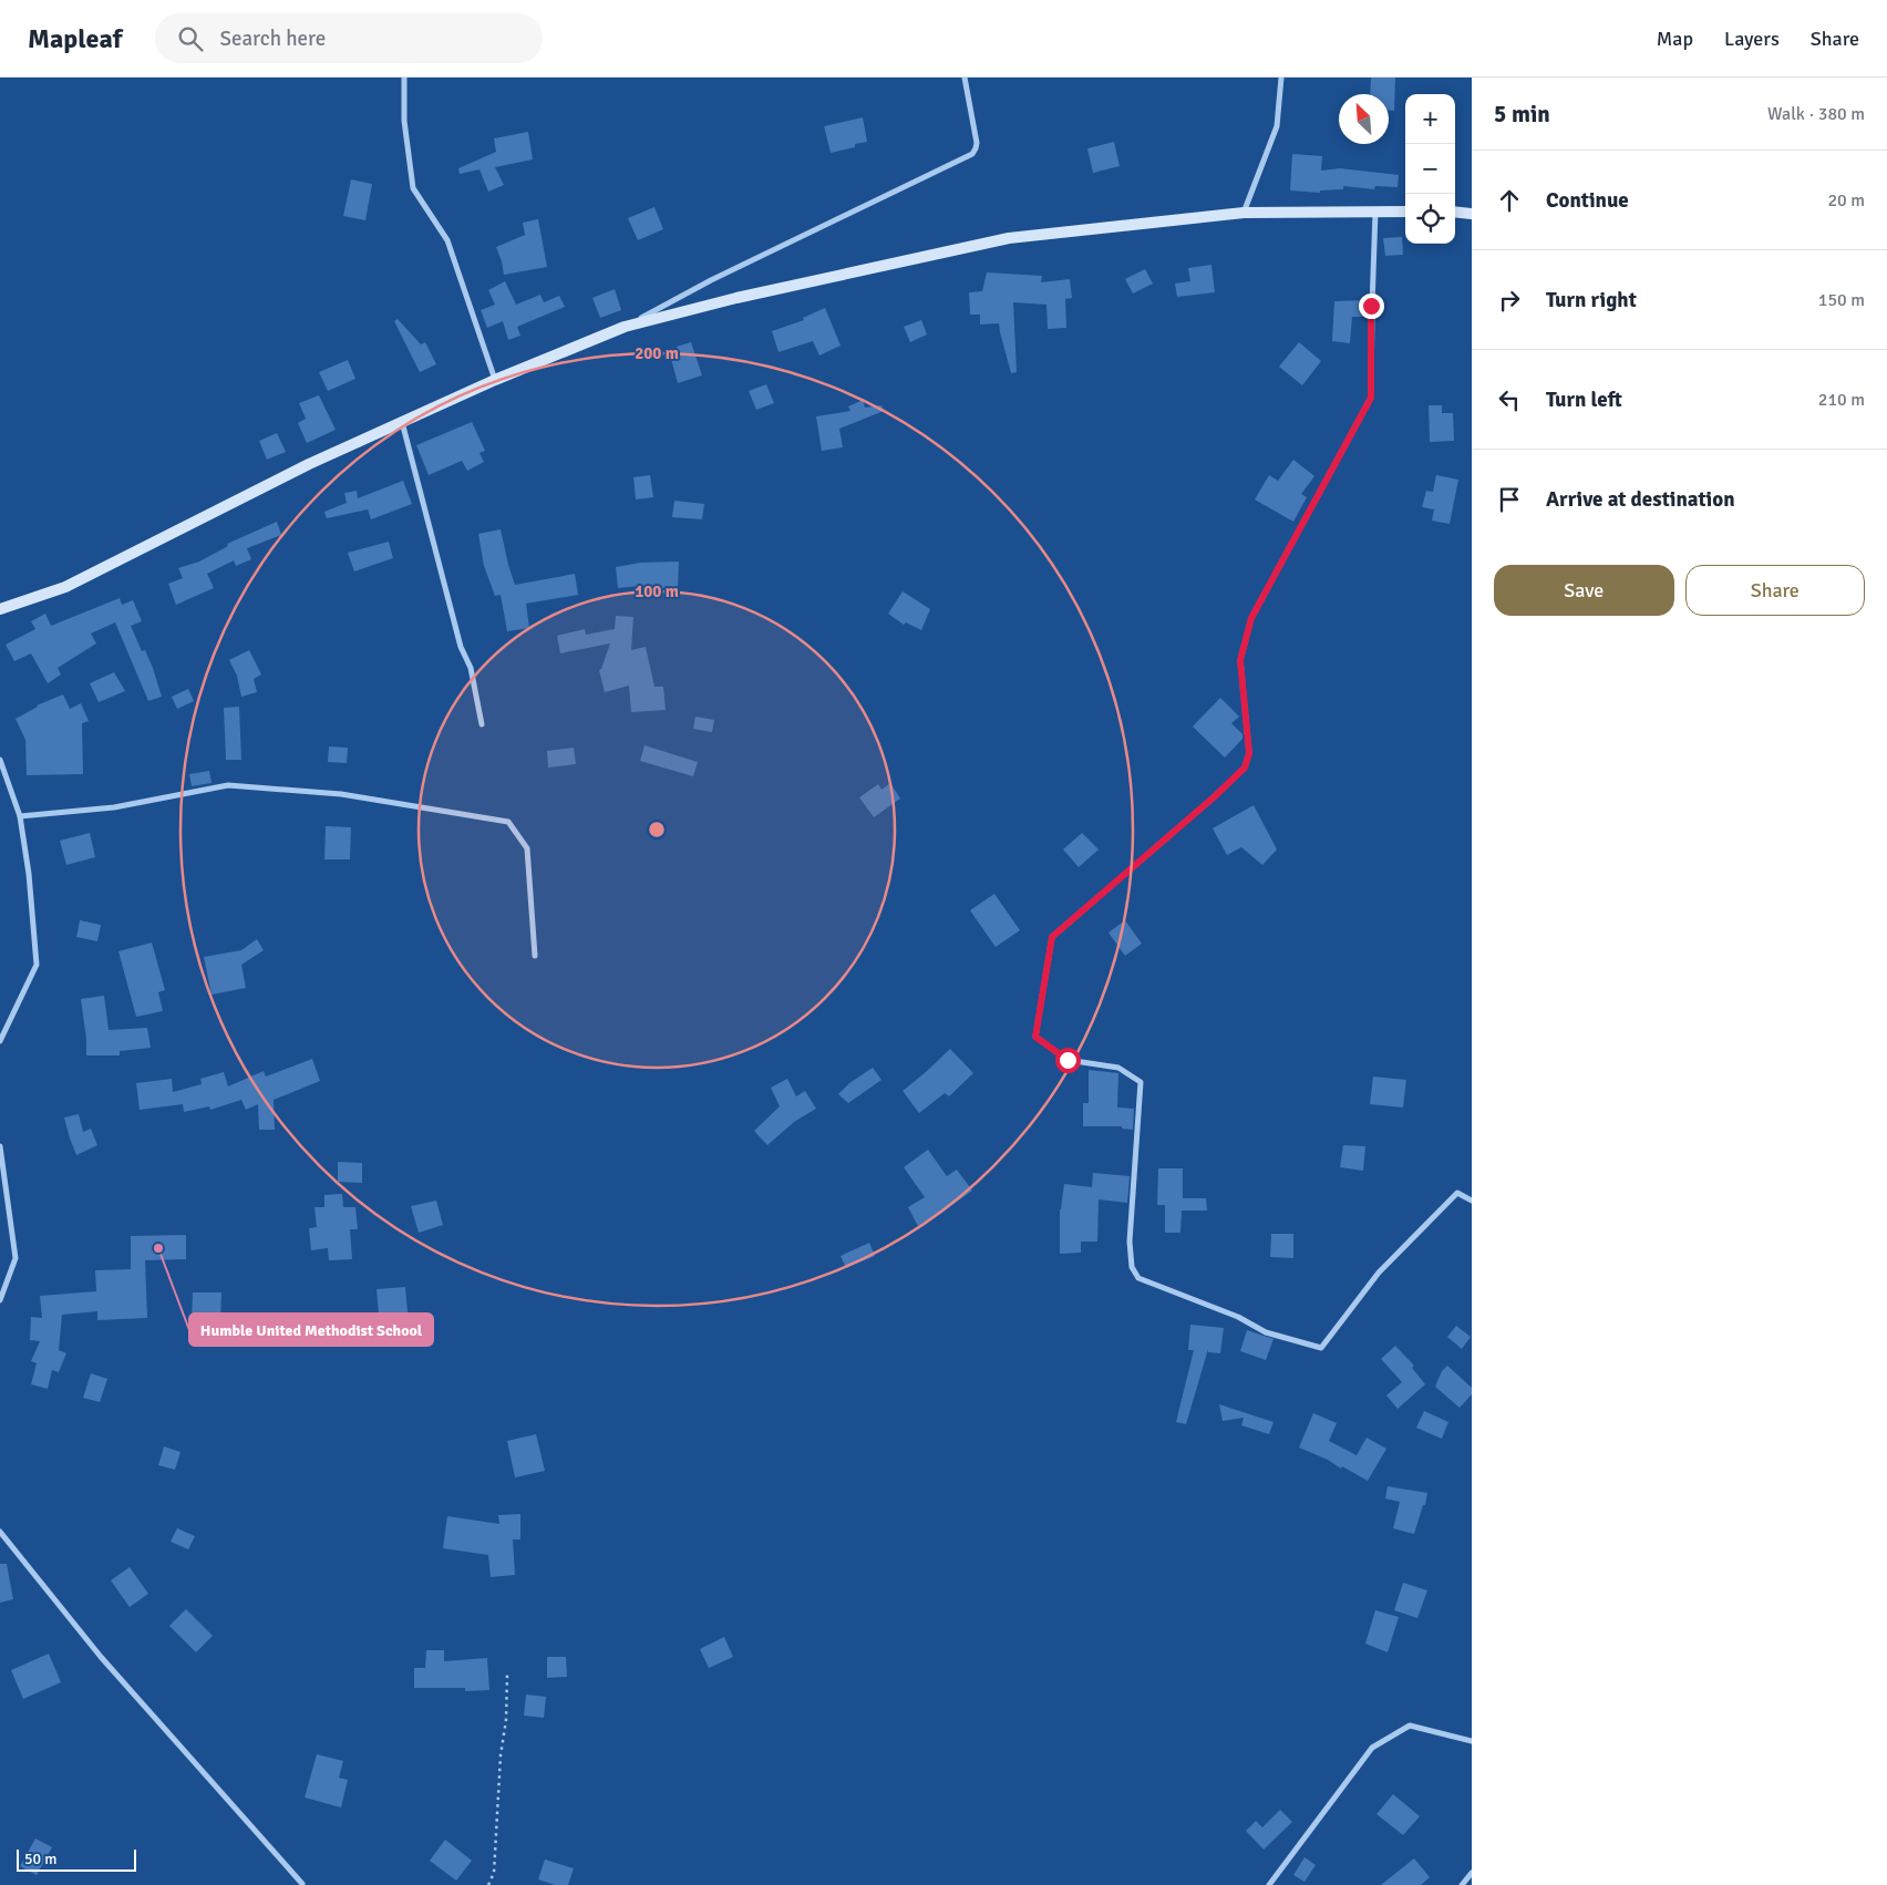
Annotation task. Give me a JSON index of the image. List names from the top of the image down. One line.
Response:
{"places":["Humble United Methodist School"],"scale_bar":"50 m","north":"top left","page":{"header":"Mapleaf","search":"Search here","nav":["Map","Layers","Share"],"heading":["5 min","Walk · 380 m"],"map_buttons":["+","−"],"list":[["Continue","20 m"],["Turn right","150 m"],["Turn left","210 m"],"Arrive at destination"],"buttons":["Save","Share"],"scale":"50 m"},"rings":["200 m","100 m"]}
